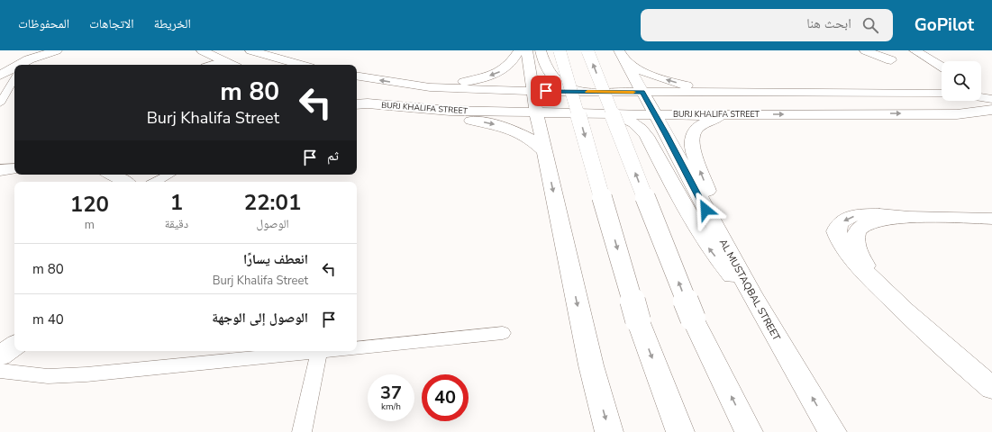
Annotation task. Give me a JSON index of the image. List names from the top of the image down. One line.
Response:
{"streets":{"street":["BURJ KHALIFA STREET","AL MUSTAQBAL STREET"]},"crossings":[["BURJ KHALIFA STREET","AL MUSTAQBAL STREET"]],"page":{"header":"GoPilot","search":"ابحث هنا","nav":["الخريطة","الاتجاهات","المحفوظات"],"turn":["80 m","Burj Khalifa Street"],"then":"ثم","eta":["22:01","الوصول","1","دقيقة","120","m"],"list":[{"name":"انعطف يسارًا","note":"Burj Khalifa Street","value":"80 m"},{"name":"الوصول إلى الوجهة","value":"40 m"}],"speed":"37 km/h","limit":"40"}}
